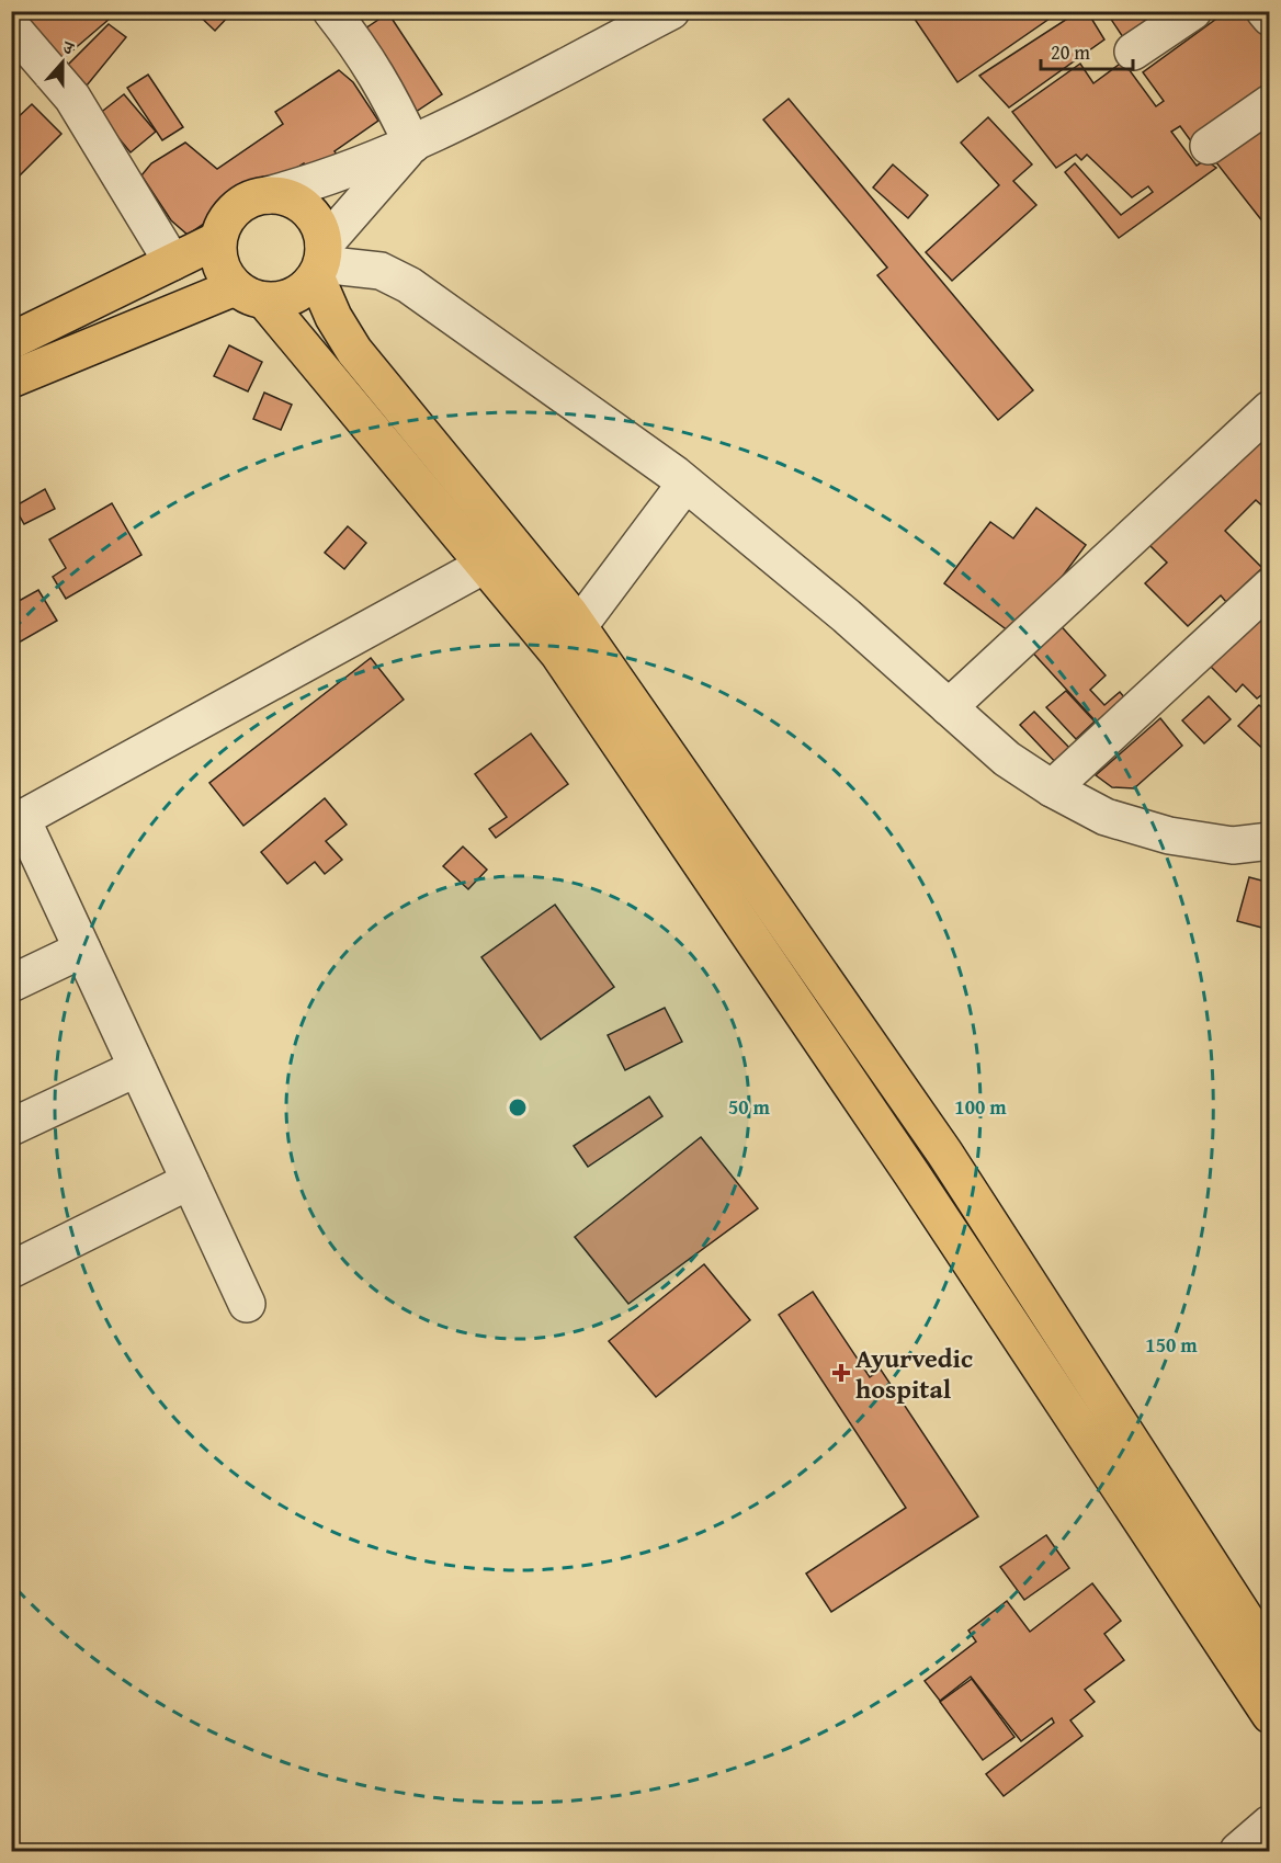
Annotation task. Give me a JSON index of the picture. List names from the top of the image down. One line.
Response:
{"places":{"health":["Ayurvedic hospital"]},"scale_bar":"20 m","north":"top","rings":["50 m","100 m","150 m"]}
